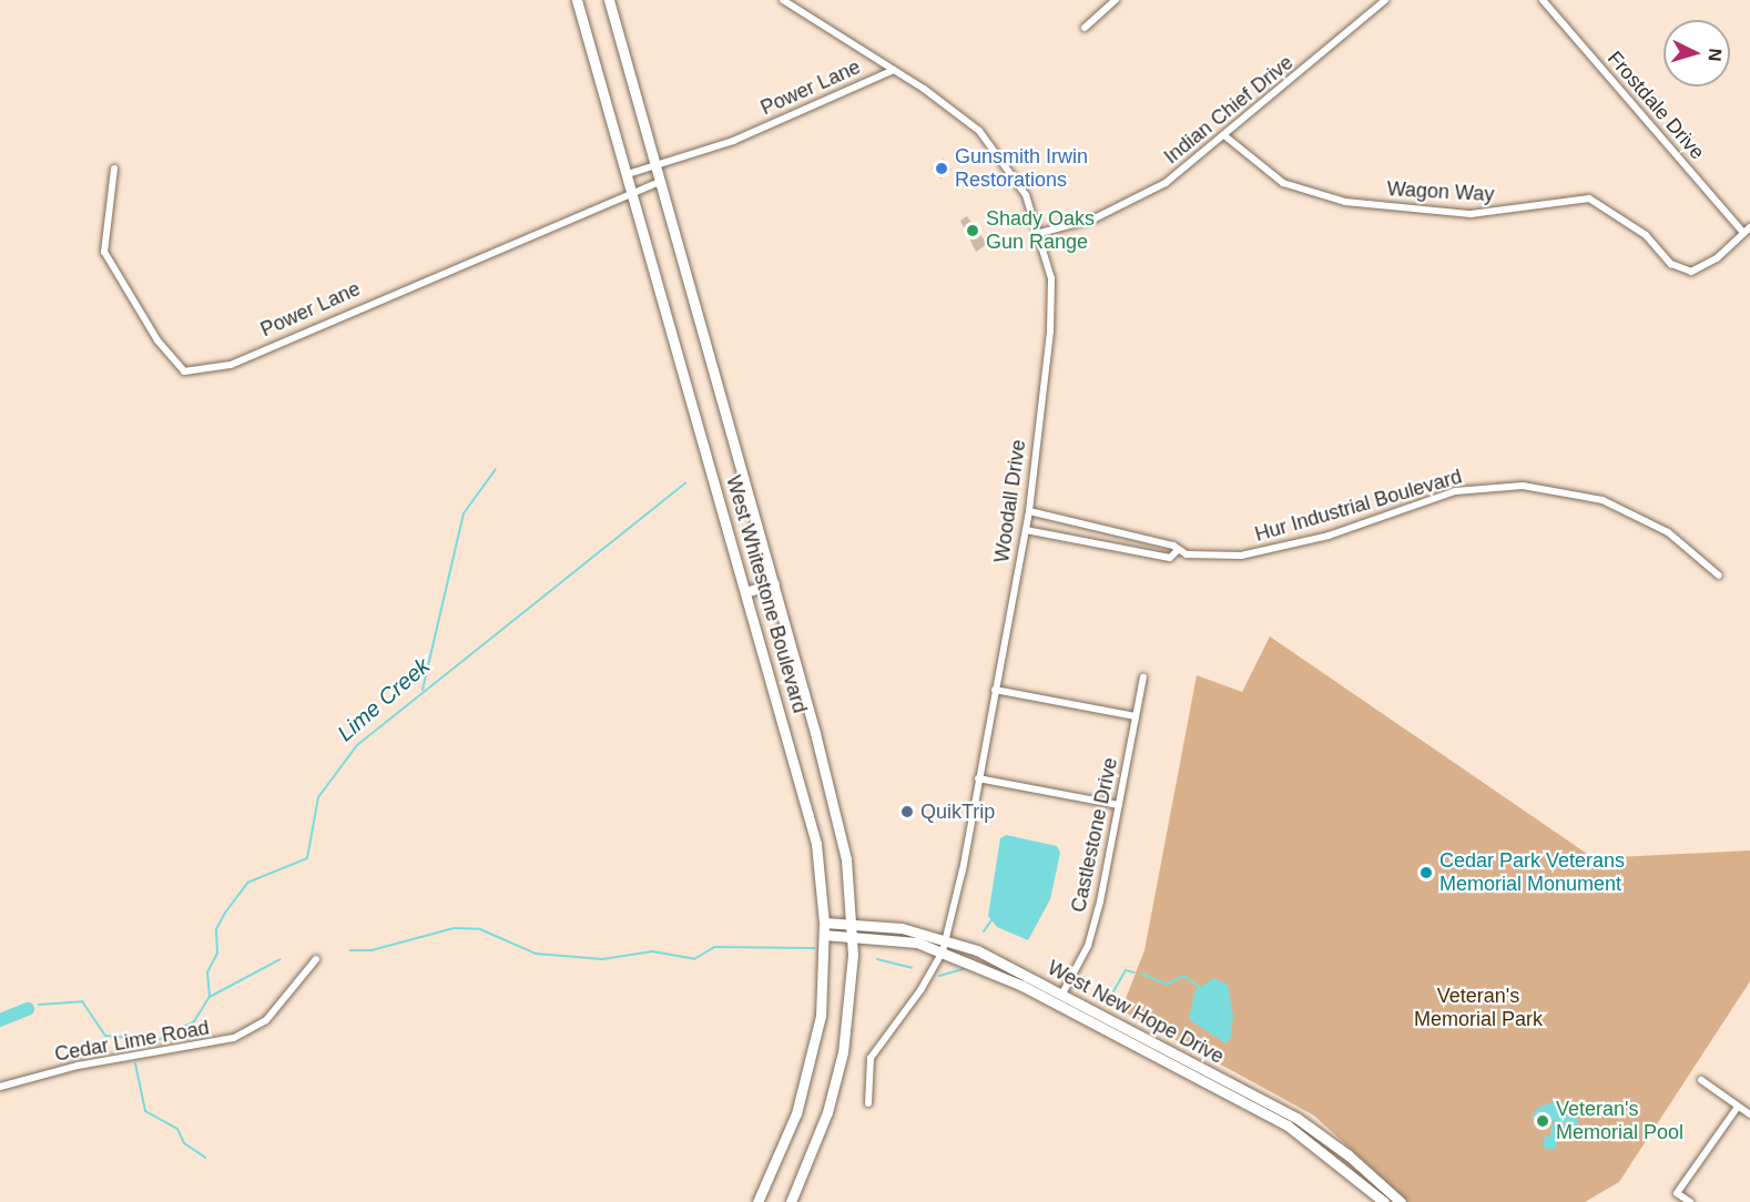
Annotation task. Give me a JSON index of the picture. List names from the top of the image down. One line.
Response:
{"streets":{"main road":["West Whitestone Boulevard","West New Hope Drive"],"street":["Power Lane","Frostdale Drive","Indian Chief Drive","Wagon Way","Woodall Drive","Hur Industrial Boulevard","Castlestone Drive","Cedar Lime Road"]},"crossings":[["Power Lane","Woodall Drive"],["Power Lane","West Whitestone Boulevard"],["Frostdale Drive","Wagon Way"],["Indian Chief Drive","Wagon Way"],["Indian Chief Drive","Woodall Drive"],["Woodall Drive","Hur Industrial Boulevard"],["Woodall Drive","West New Hope Drive"],["West Whitestone Boulevard","West New Hope Drive"],["Castlestone Drive","West New Hope Drive"]],"water":["Lime Creek"],"parks":["Veteran's Memorial Park"],"places":["Gunsmith Irwin Restorations","Shady Oaks Gun Range","QuikTrip","Cedar Park Veterans Memorial Monument","Veteran's Memorial Pool"],"north":"right"}
